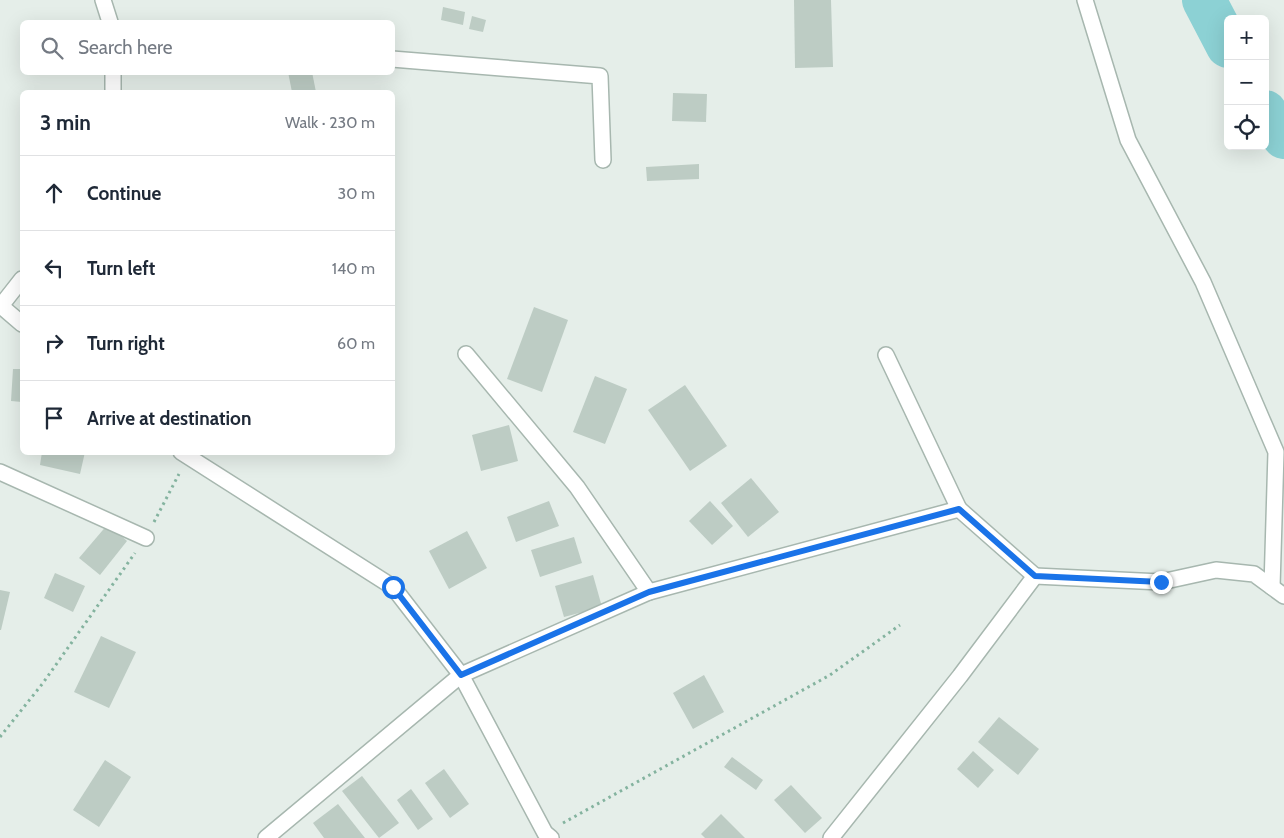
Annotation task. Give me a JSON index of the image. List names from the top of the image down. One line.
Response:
{"page":{"map_buttons":["+","−"],"search":"Search here","heading":["3 min","Walk · 230 m"],"list":[["Continue","30 m"],["Turn left","140 m"],["Turn right","60 m"],"Arrive at destination"]}}
